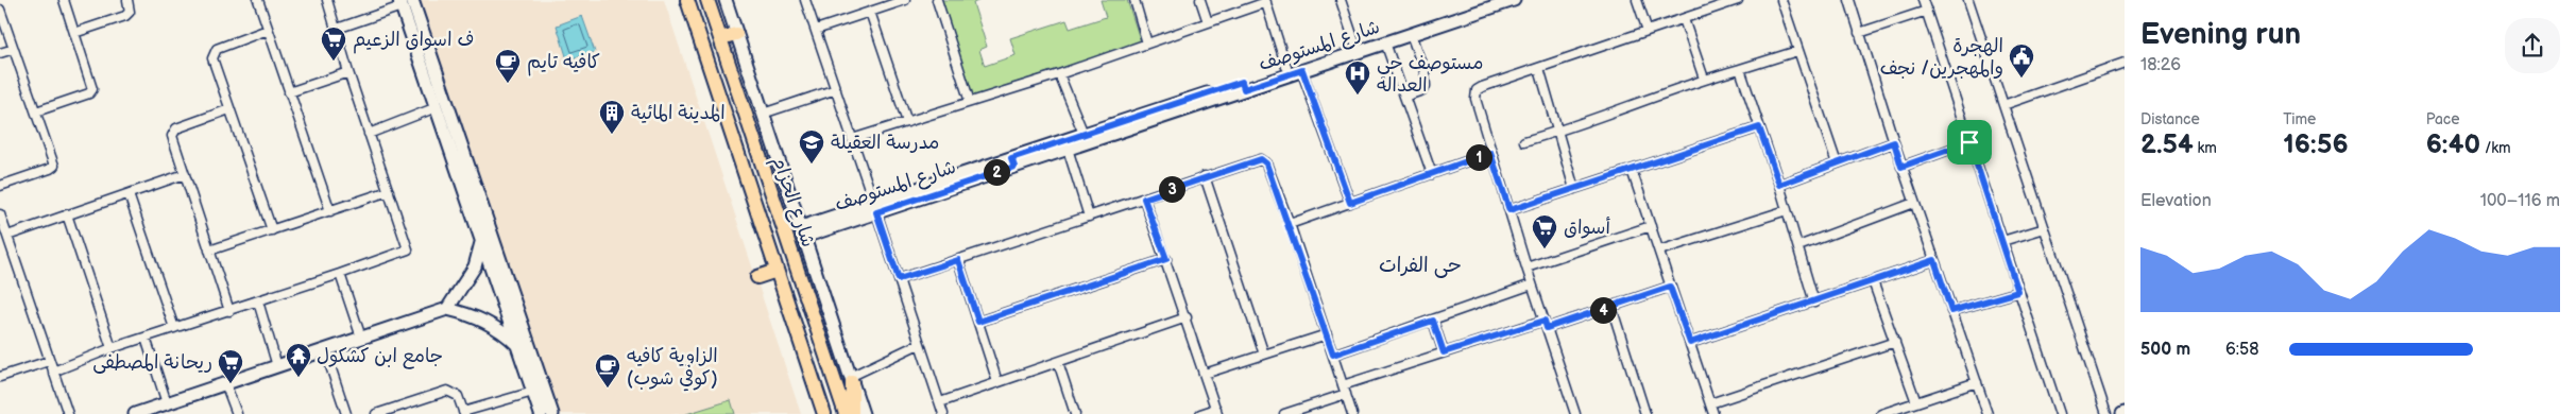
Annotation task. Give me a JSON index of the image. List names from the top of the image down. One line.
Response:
{"streets":{"main road":["شارع الحزام"],"street":["شارع المستوصف"]},"districts":["حی الفرات"],"places":{"supermarket":["ف اسواق الزعيم","أسواق","ريحانة المصطفى"],"public building":["الهجرة والمهجرين/ نجف"],"cafe":["كافيه تايم","الزاوية كافيه (كوفي شوب)"],"hospital":["مستوصف حي العداله"],"building":["المدينة المائية"],"school or university":["مدرسة العقيلة"],"temple":["جامع ابن كشكول"]},"page":{"heading":["Evening run","18:26"],"stats":[["Distance","2.54 km"],["Time","16:56"],["Pace","6:40 /km"]],"pins":["1","2","3","4"],"chart":["Elevation","100–116 m"],"list":[{"name":"500 m","note":"6:58"}]}}
